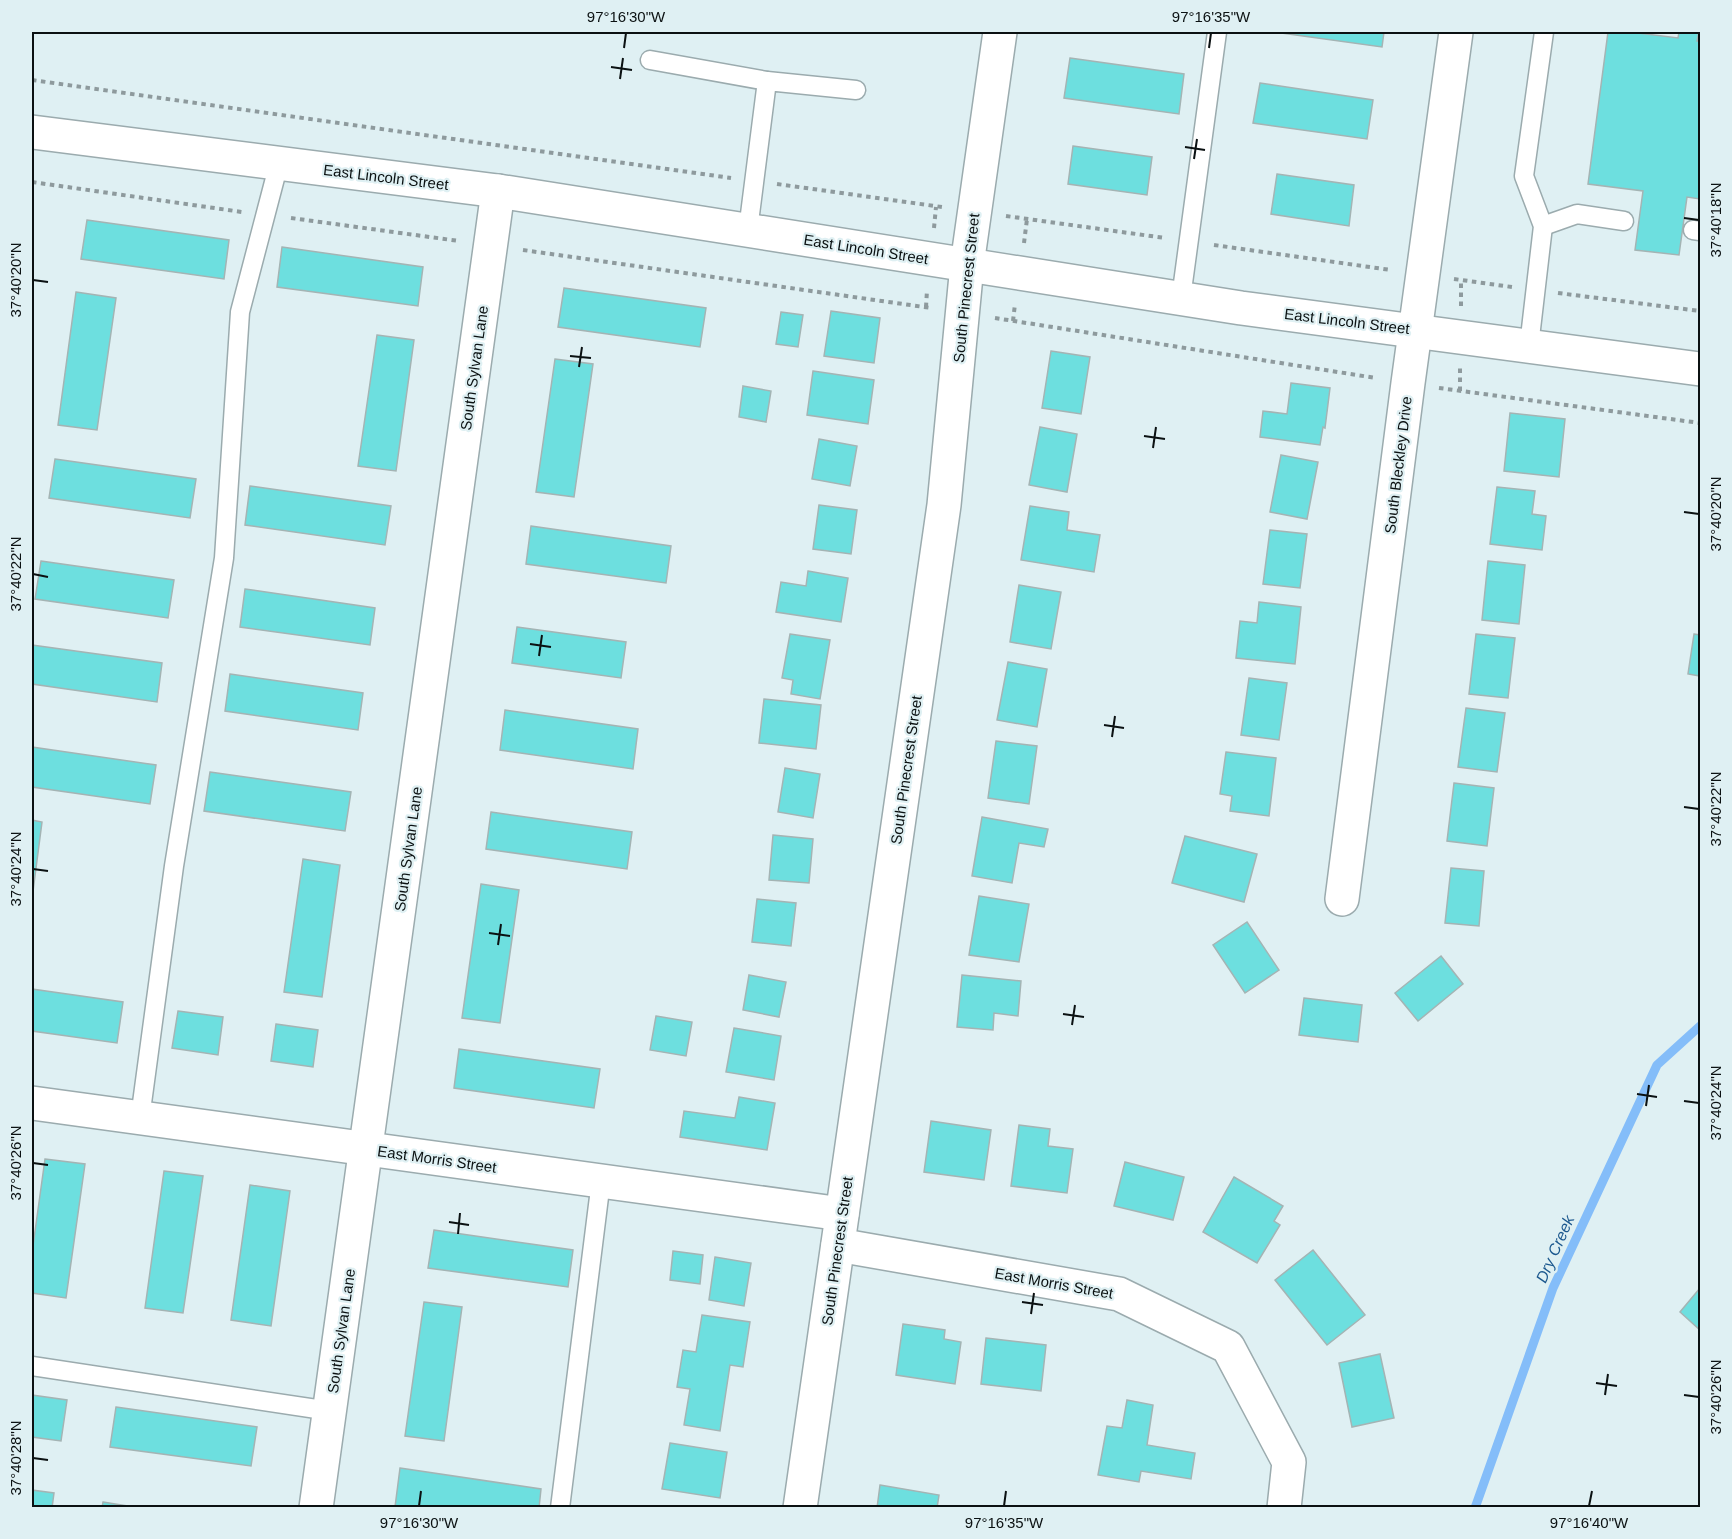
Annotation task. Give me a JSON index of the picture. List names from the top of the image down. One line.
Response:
{"streets":{"street":["East Lincoln Street","South Pinecrest Street","South Sylvan Lane","South Bleckley Drive","East Morris Street"]},"crossings":[["East Lincoln Street","South Pinecrest Street"],["East Lincoln Street","South Sylvan Lane"],["East Lincoln Street","South Bleckley Drive"],["South Pinecrest Street","East Morris Street"],["South Sylvan Lane","East Morris Street"]],"water":["Dry Creek"],"coordinates":["97°16'30\"W","97°16'35\"W","37°40'18\"N","37°40'20\"N","37°40'22\"N","37°40'24\"N","37°40'26\"N","37°40'28\"N","97°16'40\"W"]}
